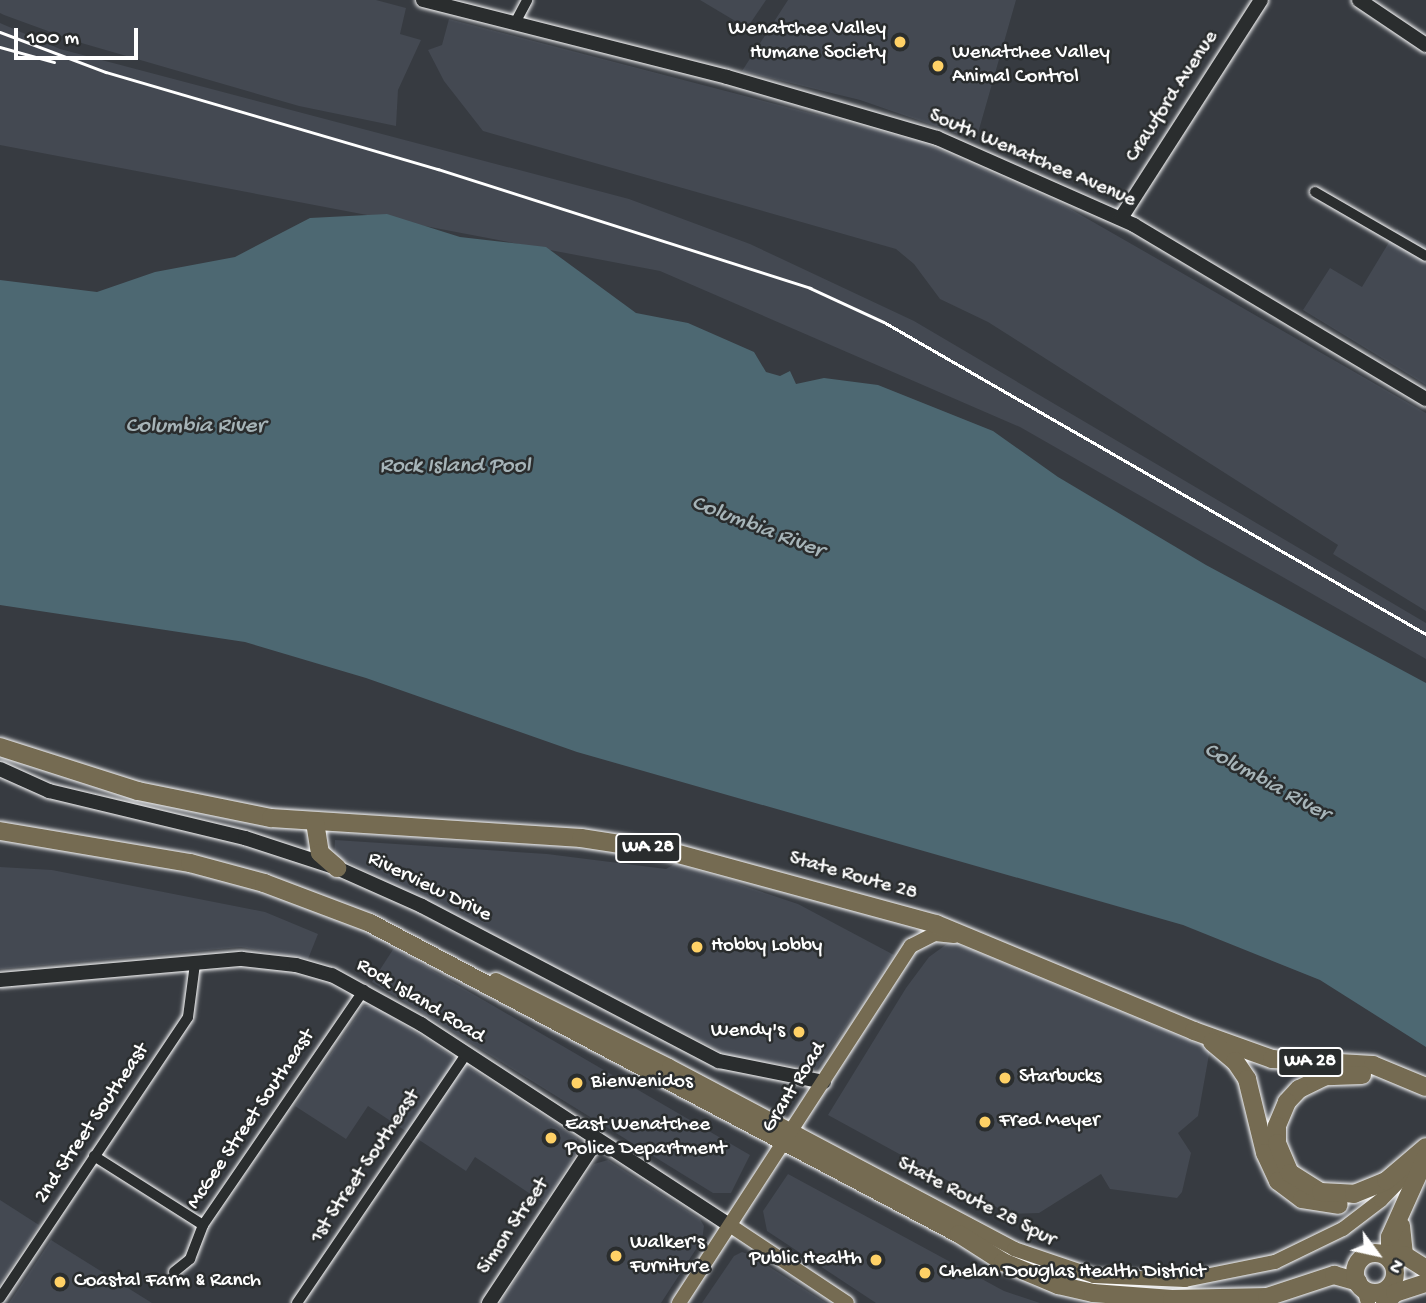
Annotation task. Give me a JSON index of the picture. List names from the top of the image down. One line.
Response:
{"streets":{"highway":["WA 28","State Route 28"],"main road":["Crawford Avenue","South Wenatchee Avenue","Riverview Drive","Rock Island Road","Grant Road","State Route 28 Spur","Simon Street"],"street":["McGee Street Southeast","2nd Street Southeast","1st Street Southeast"]},"crossings":[["Crawford Avenue","South Wenatchee Avenue"],["State Route 28","Grant Road"],["Riverview Drive","Grant Road"],["Rock Island Road","Grant Road"],["Rock Island Road","McGee Street Southeast"],["Rock Island Road","2nd Street Southeast"],["Rock Island Road","1st Street Southeast"],["Rock Island Road","Simon Street"],["Grant Road","State Route 28 Spur"]],"water":["Columbia River","Rock Island Pool"],"places":["Wenatchee Valley Humane Society","Wenatchee Valley Animal Control","Hobby Lobby","Wendy's","Starbucks","Bienvenidos","Fred Meyer","East Wenatchee Police Department","Walker's Furniture","Public Health","Chelan Douglas Health District","Coastal Farm & Ranch"],"scale_bar":"100 m","north":"bottom right"}
